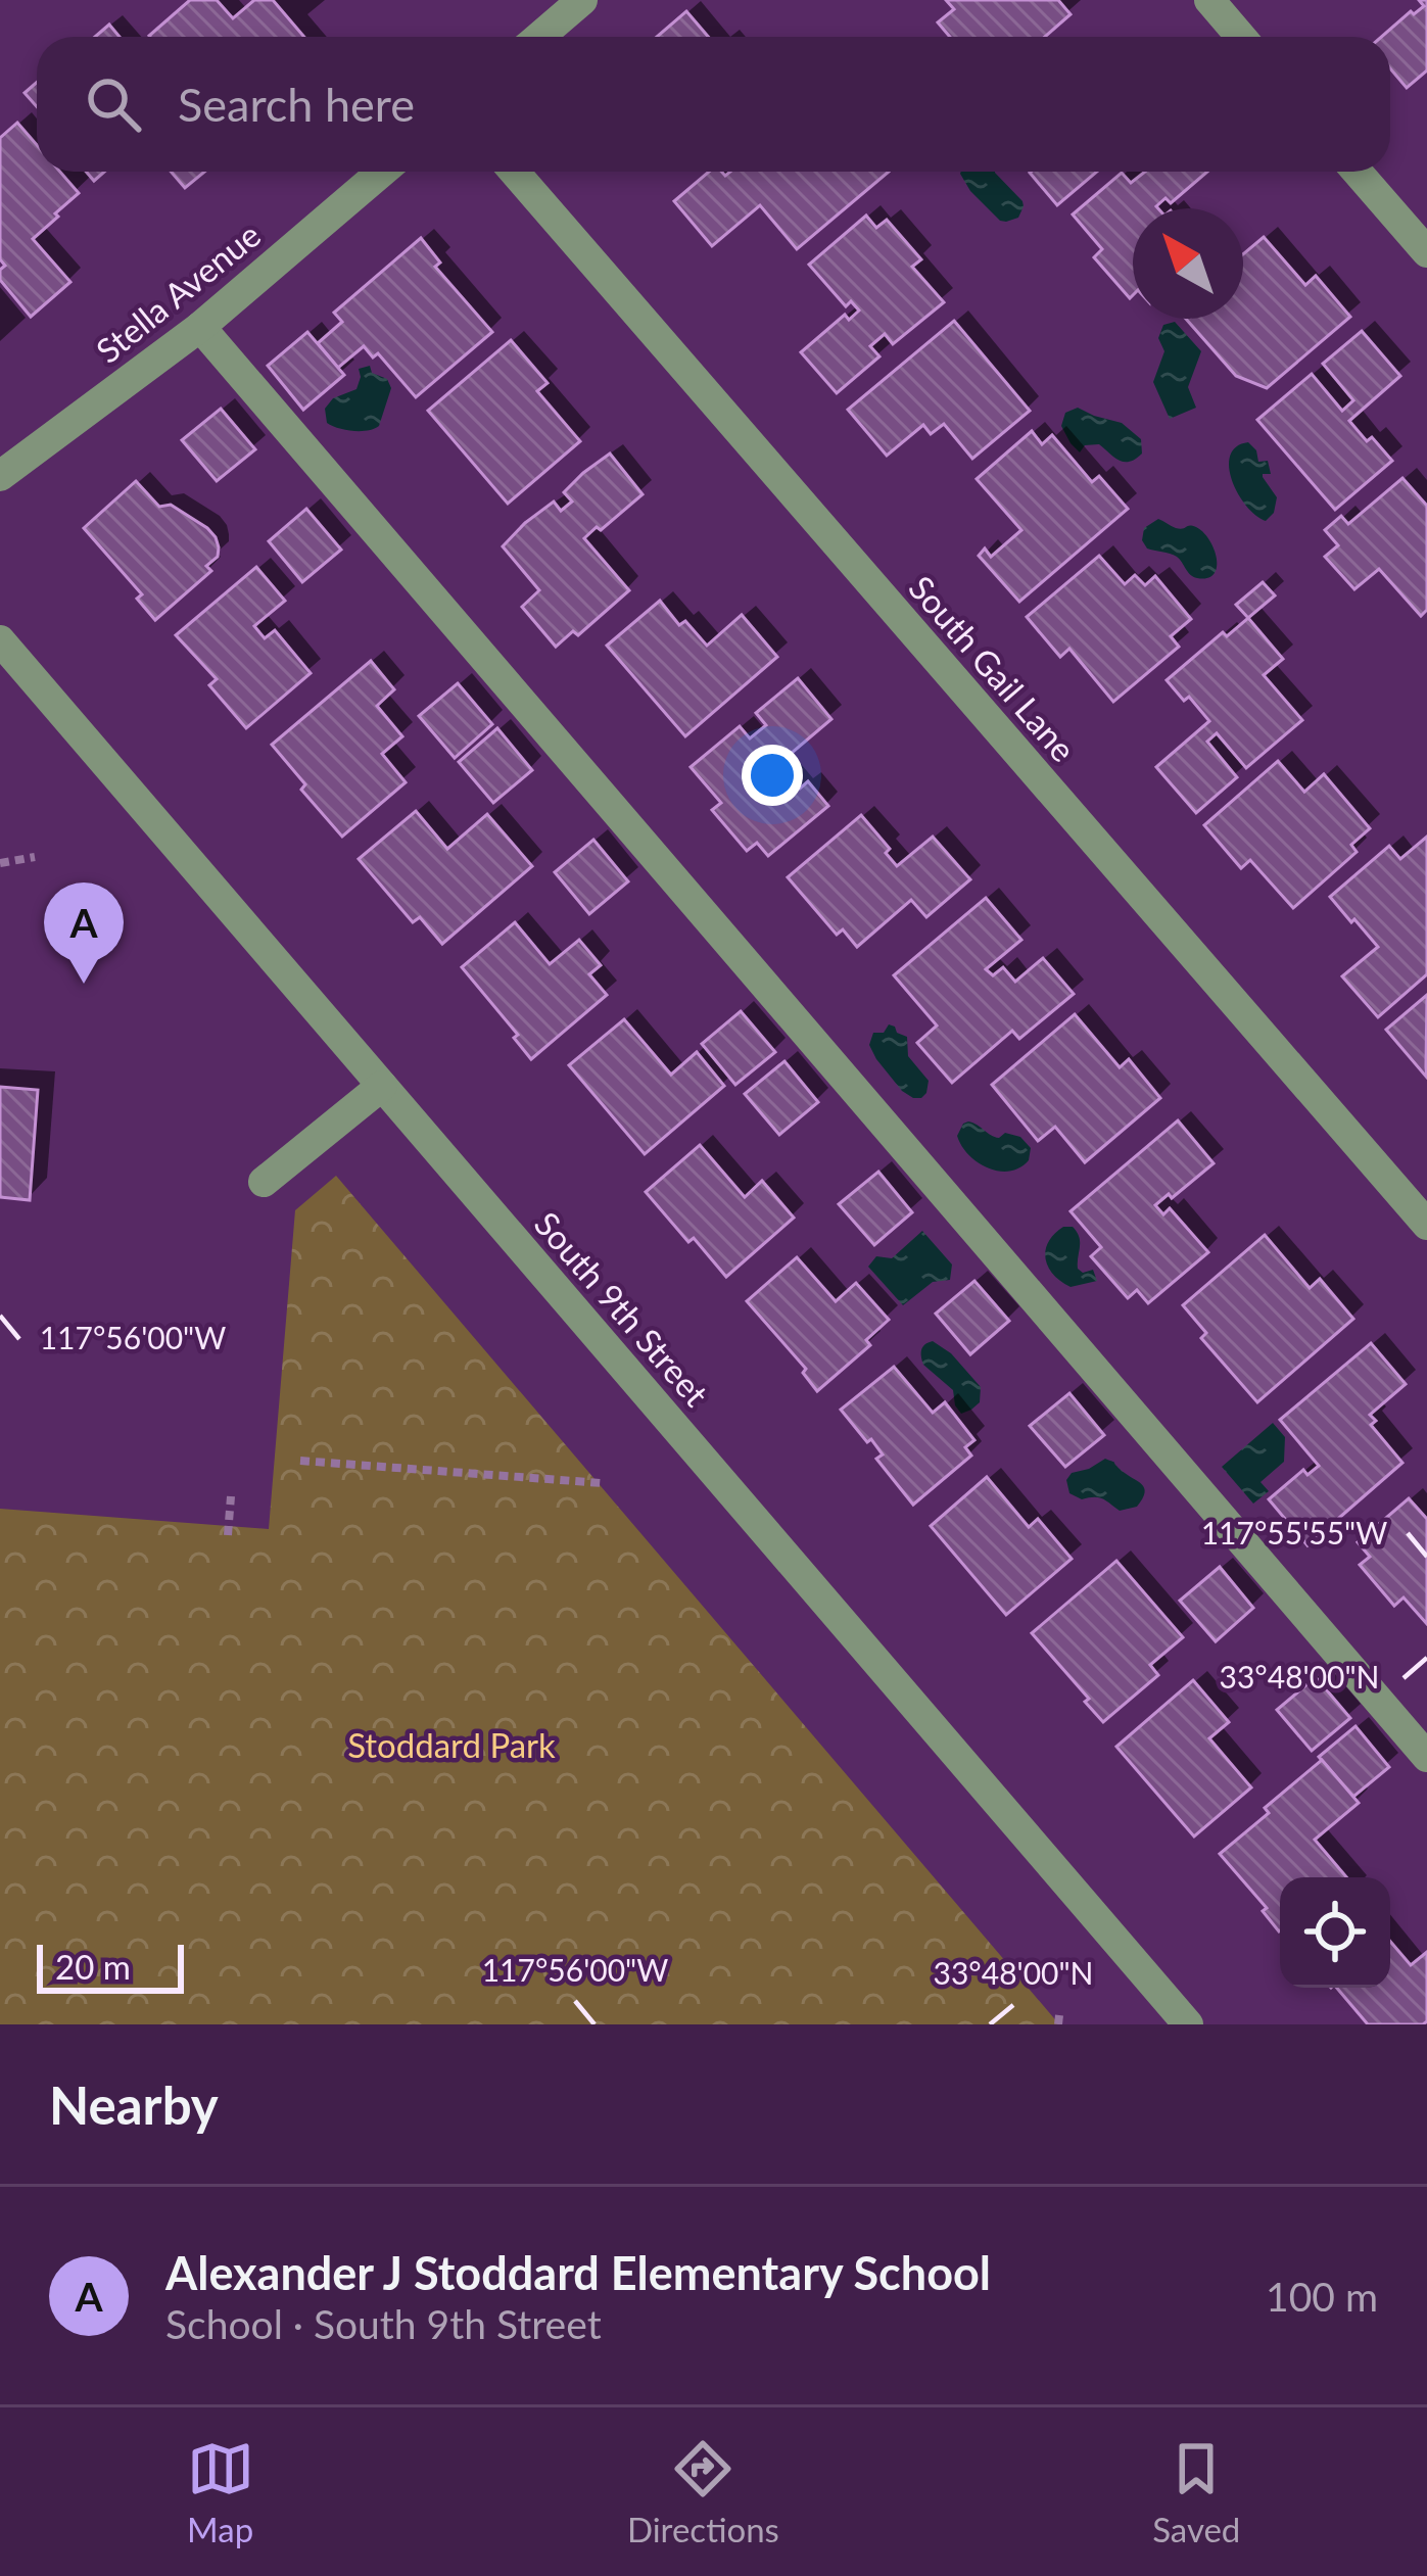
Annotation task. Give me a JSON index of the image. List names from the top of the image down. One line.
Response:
{"streets":{"street":["Stella Avenue","South Gail Lane","South 9th Street"]},"parks":["Stoddard Park"],"scale_bar":"20 m","north":"top left","page":{"search":"Search here","pins":"A","scale":"20 m","heading":"Nearby","list":[{"mark":"A","name":"Alexander J Stoddard Elementary School","note":"School · South 9th Street","value":"100 m"}],"nav":["Map","Directions","Saved"]},"coordinates":["117°56'00\"W","117°55'55\"W","33°48'00\"N"]}
